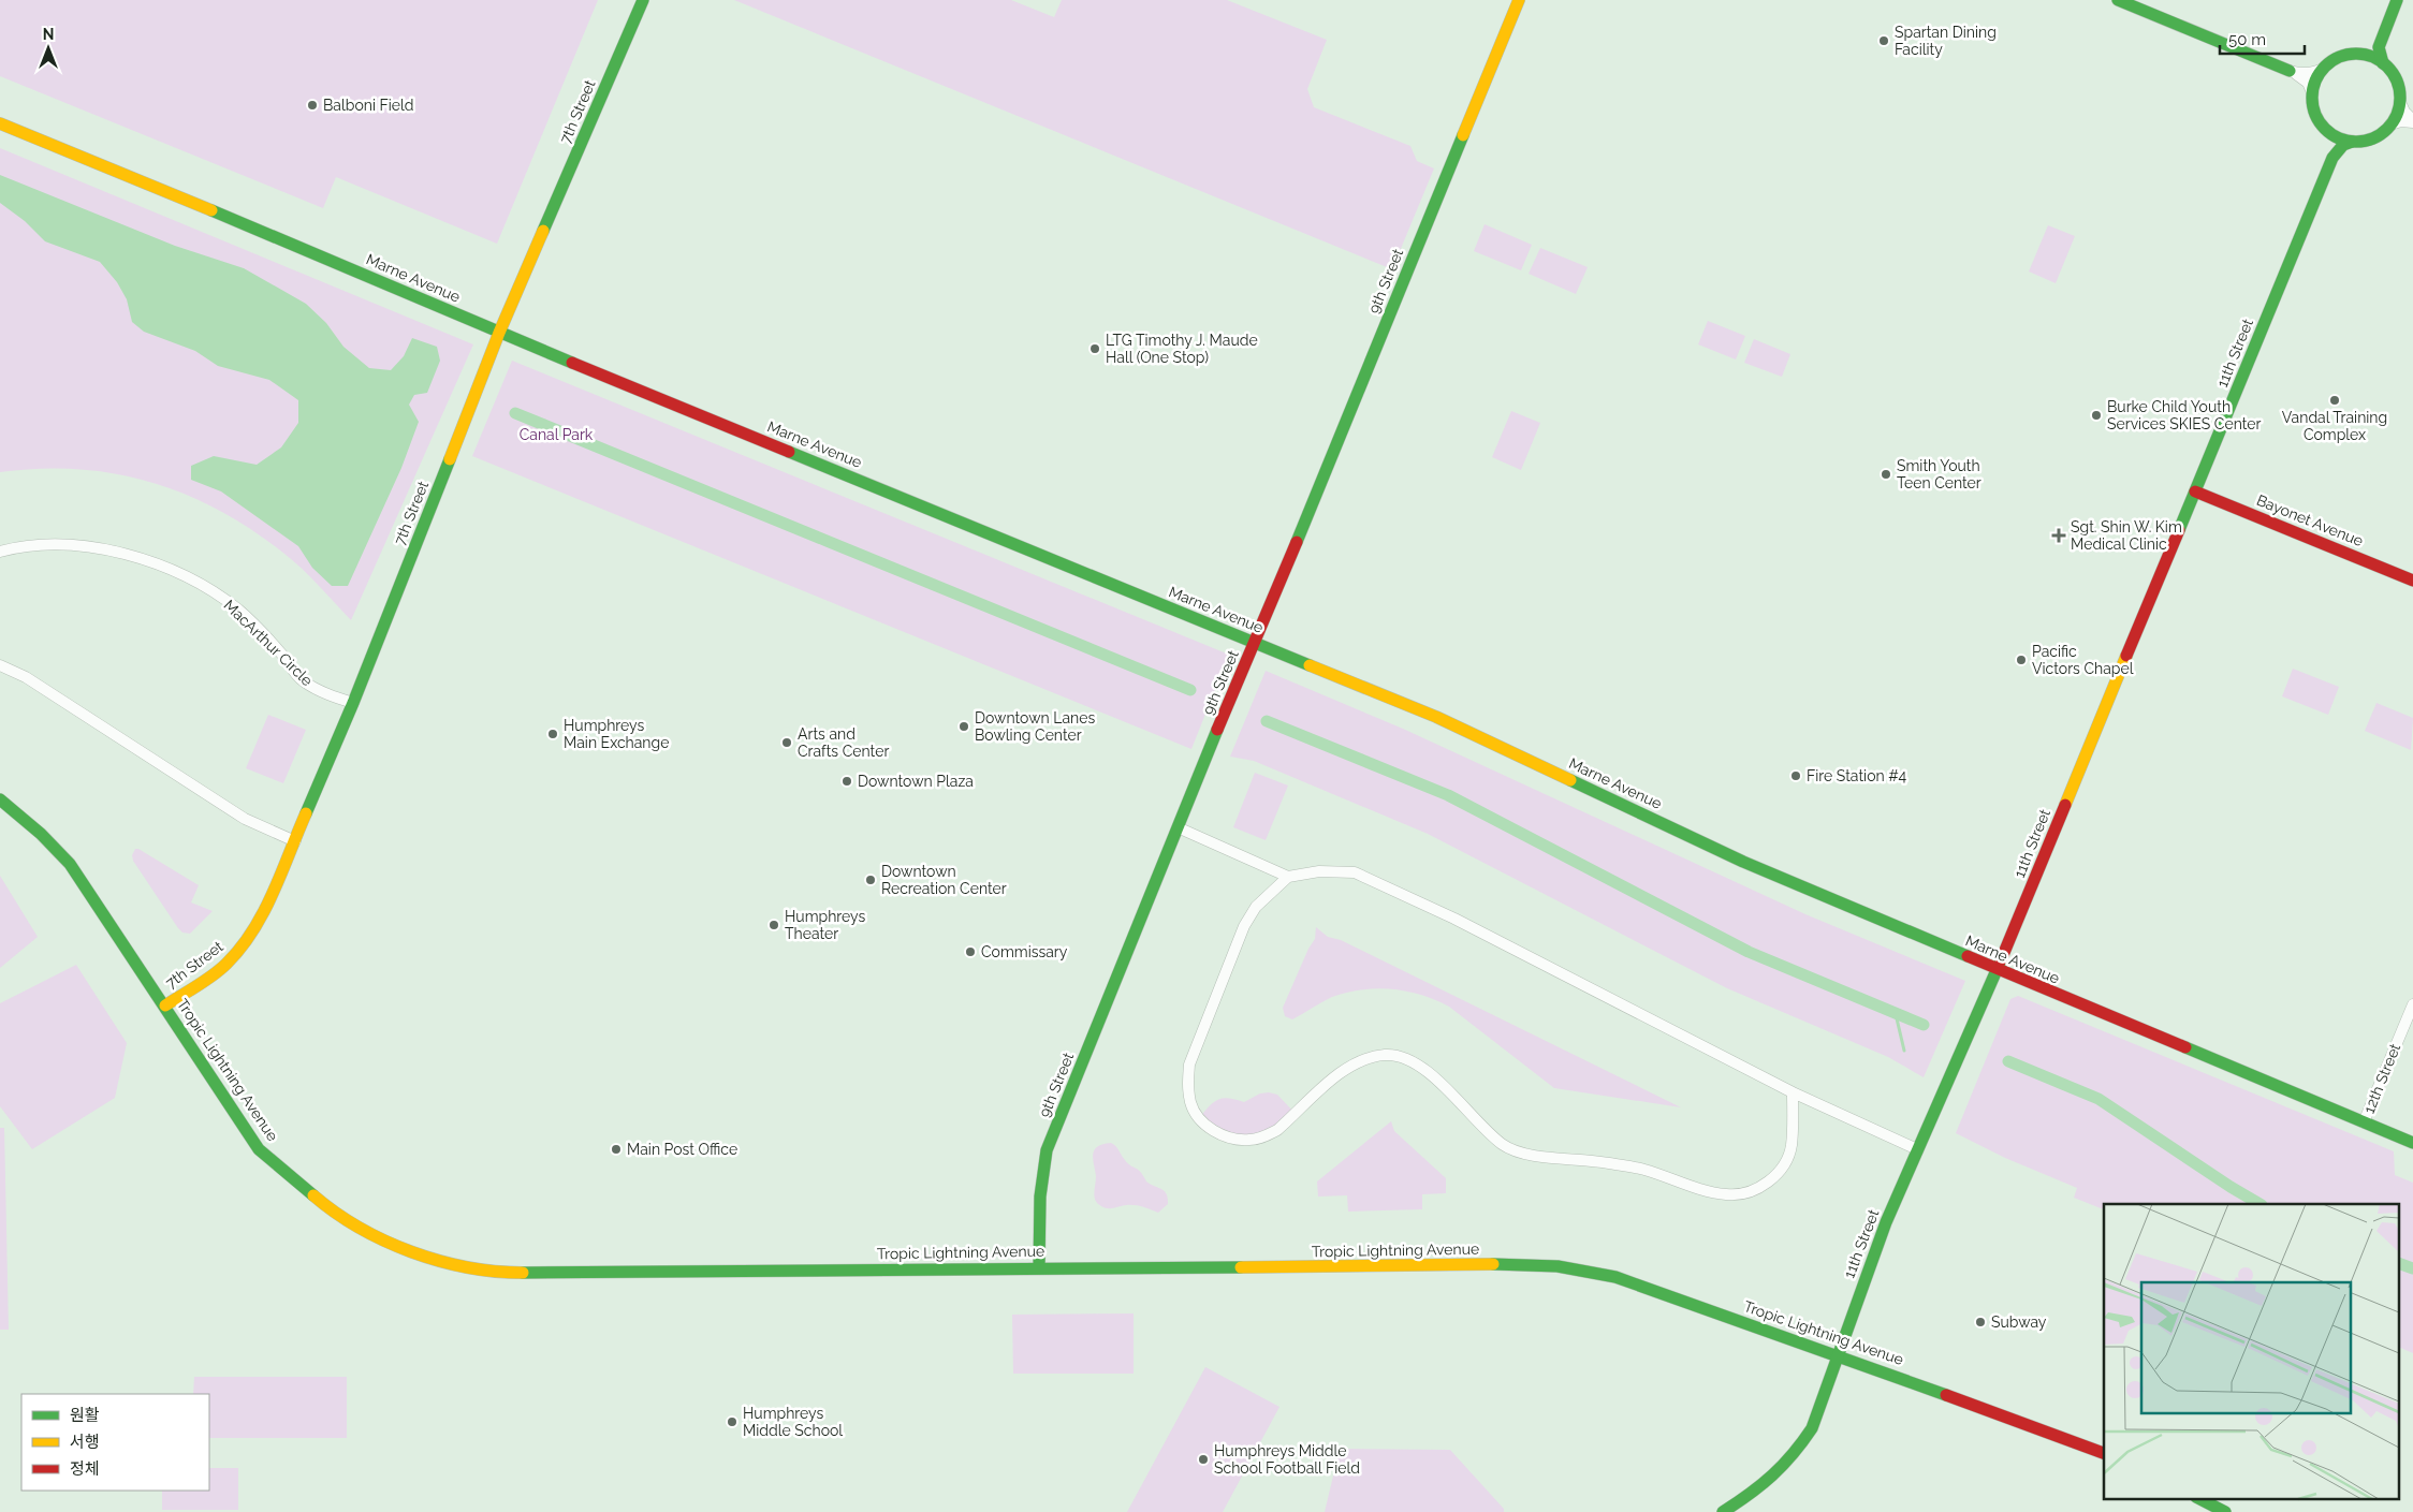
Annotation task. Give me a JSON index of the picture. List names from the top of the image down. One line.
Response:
{"streets":{"street":["7th Street","Marne Avenue","9th Street","11th Street","Bayonet Avenue","MacArthur Circle","Tropic Lightning Avenue","12th Street"]},"crossings":[["7th Street","Marne Avenue"],["7th Street","MacArthur Circle"],["7th Street","Tropic Lightning Avenue"],["Marne Avenue","9th Street"],["Marne Avenue","11th Street"],["Marne Avenue","12th Street"],["9th Street","Tropic Lightning Avenue"],["11th Street","Bayonet Avenue"],["11th Street","Tropic Lightning Avenue"]],"parks":["Canal Park"],"places":{"other":["Spartan Dining Facility","Balboni Field","LTG Timothy J. Maude Hall (One Stop)","Vandal Training Complex","Burke Child Youth Services SKIES Center","Smith Youth Teen Center","Pacific Victors Chapel","Downtown Lanes Bowling Center","Humphreys Main Exchange","Arts and Crafts Center","Fire Station #4","Downtown Plaza","Downtown Recreation Center","Humphreys Theater","Commissary","Main Post Office","Subway","Humphreys Middle School","Humphreys Middle School Football Field"],"health":["Sgt. Shin W. Kim Medical Clinic"]},"legend":["원활","서행","정체"],"scale_bar":"50 m","north":"top"}
